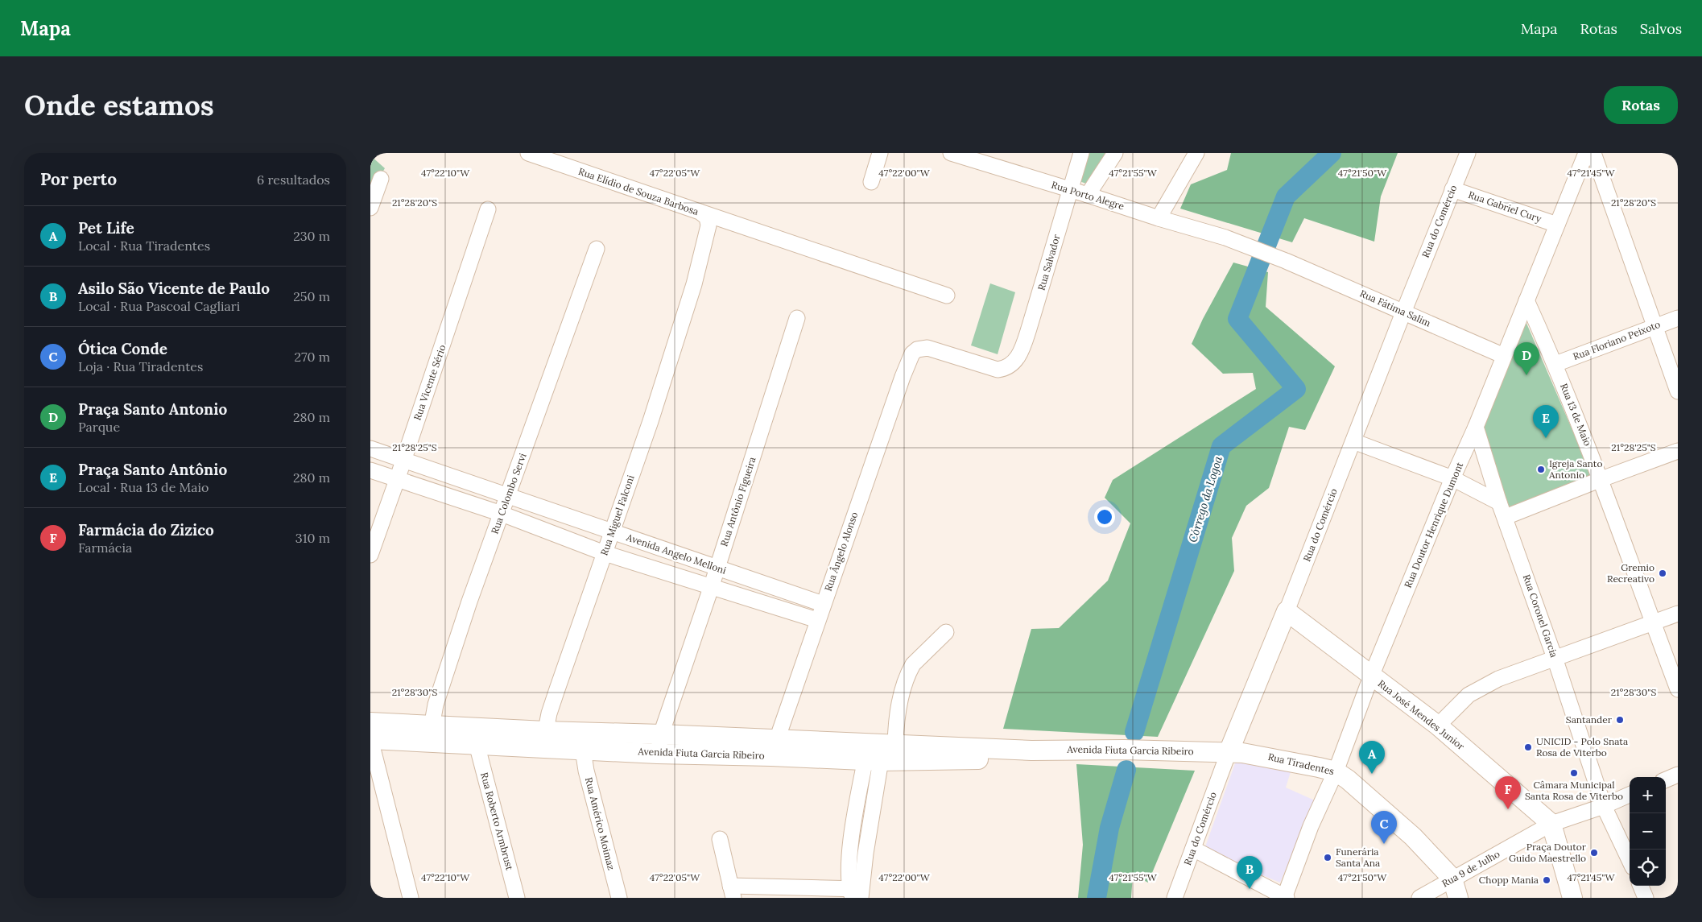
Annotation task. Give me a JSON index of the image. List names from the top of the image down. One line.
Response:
{"streets":{"main road":["Rua do Comércio","Rua José Mendes Junior","Avenida Fiuta Garcia Ribeiro","Rua Tiradentes"],"street":["Rua Elídio de Souza Barbosa","Rua Porto Alegre","Rua Gabriel Cury","Rua Salvador","Rua Fátima Salim","Rua Floriano Peixoto","Rua Vicente Sério","Rua 13 de Maio","Rua Colombo Servi","Rua Antônio Figueira","Rua Miguel Falconi","Rua Doutor Henrique Dumont","Rua Ângelo Alonso","Avenida Angelo Melloni","Rua Coronel Garcia","Rua Roberto Armbrust","Rua Américo Moimaz","Rua 9 de Julho"]},"crossings":[["Rua Elídio de Souza Barbosa","Rua Miguel Falconi"],["Rua Porto Alegre","Rua Salvador"],["Rua Porto Alegre","Rua Fátima Salim"],["Rua Gabriel Cury","Rua do Comércio"],["Rua Gabriel Cury","Rua Doutor Henrique Dumont"],["Rua do Comércio","Rua Fátima Salim"],["Rua do Comércio","Rua José Mendes Junior"],["Rua do Comércio","Avenida Fiuta Garcia Ribeiro"],["Rua do Comércio","Rua Tiradentes"],["Rua Salvador","Rua Ângelo Alonso"],["Rua Fátima Salim","Rua Doutor Henrique Dumont"],["Rua Floriano Peixoto","Rua 13 de Maio"],["Rua Vicente Sério","Avenida Angelo Melloni"],["Rua 13 de Maio","Rua Doutor Henrique Dumont"],["Rua Colombo Servi","Avenida Angelo Melloni"],["Rua Colombo Servi","Avenida Fiuta Garcia Ribeiro"],["Rua Antônio Figueira","Avenida Angelo Melloni"],["Rua Antônio Figueira","Avenida Fiuta Garcia Ribeiro"],["Rua Miguel Falconi","Avenida Angelo Melloni"],["Rua Miguel Falconi","Avenida Fiuta Garcia Ribeiro"],["Rua Doutor Henrique Dumont","Rua Coronel Garcia"],["Rua Doutor Henrique Dumont","Rua José Mendes Junior"],["Rua Doutor Henrique Dumont","Rua Tiradentes"],["Rua Ângelo Alonso","Avenida Angelo Melloni"],["Rua Ângelo Alonso","Avenida Fiuta Garcia Ribeiro"],["Rua Coronel Garcia","Rua 9 de Julho"],["Rua José Mendes Junior","Rua 9 de Julho"],["Avenida Fiuta Garcia Ribeiro","Rua Tiradentes"],["Avenida Fiuta Garcia Ribeiro","Rua Roberto Armbrust"],["Avenida Fiuta Garcia Ribeiro","Rua Américo Moimaz"],["Rua Tiradentes","Rua 9 de Julho"]],"water":["Córrego da Logoa"],"places":["Igreja Santo Antonio","Gremio Recreativo","Santander","UNICID - Polo Snata Rosa de Viterbo","Câmara Municipal Santa Rosa de Viterbo","Praça Doutor Guido Maestrello","Funerária Santa Ana","Chopp Mania"],"page":{"header":"Mapa","nav":["Mapa","Rotas","Salvos"],"buttons":"Rotas","title":"Onde estamos","heading":["Por perto","6 resultados"],"list":[{"mark":"A","name":"Pet Life","note":"Local · Rua Tiradentes","value":"230 m"},{"mark":"B","name":"Asilo São Vicente de Paulo","note":"Local · Rua Pascoal Cagliari","value":"250 m"},{"mark":"C","name":"Ótica Conde","note":"Loja · Rua Tiradentes","value":"270 m"},{"mark":"D","name":"Praça Santo Antonio","note":"Parque","value":"280 m"},{"mark":"E","name":"Praça Santo Antônio","note":"Local · Rua 13 de Maio","value":"280 m"},{"mark":"F","name":"Farmácia do Zizico","note":"Farmácia","value":"310 m"}],"pins":["D","E","A","F","C","B"],"map_buttons":["+","−"]},"coordinates":["47°22'10\"W","47°22'05\"W","47°22'00\"W","47°21'55\"W","47°21'50\"W","47°21'45\"W","21°28'20\"S","21°28'25\"S","21°28'30\"S"]}
